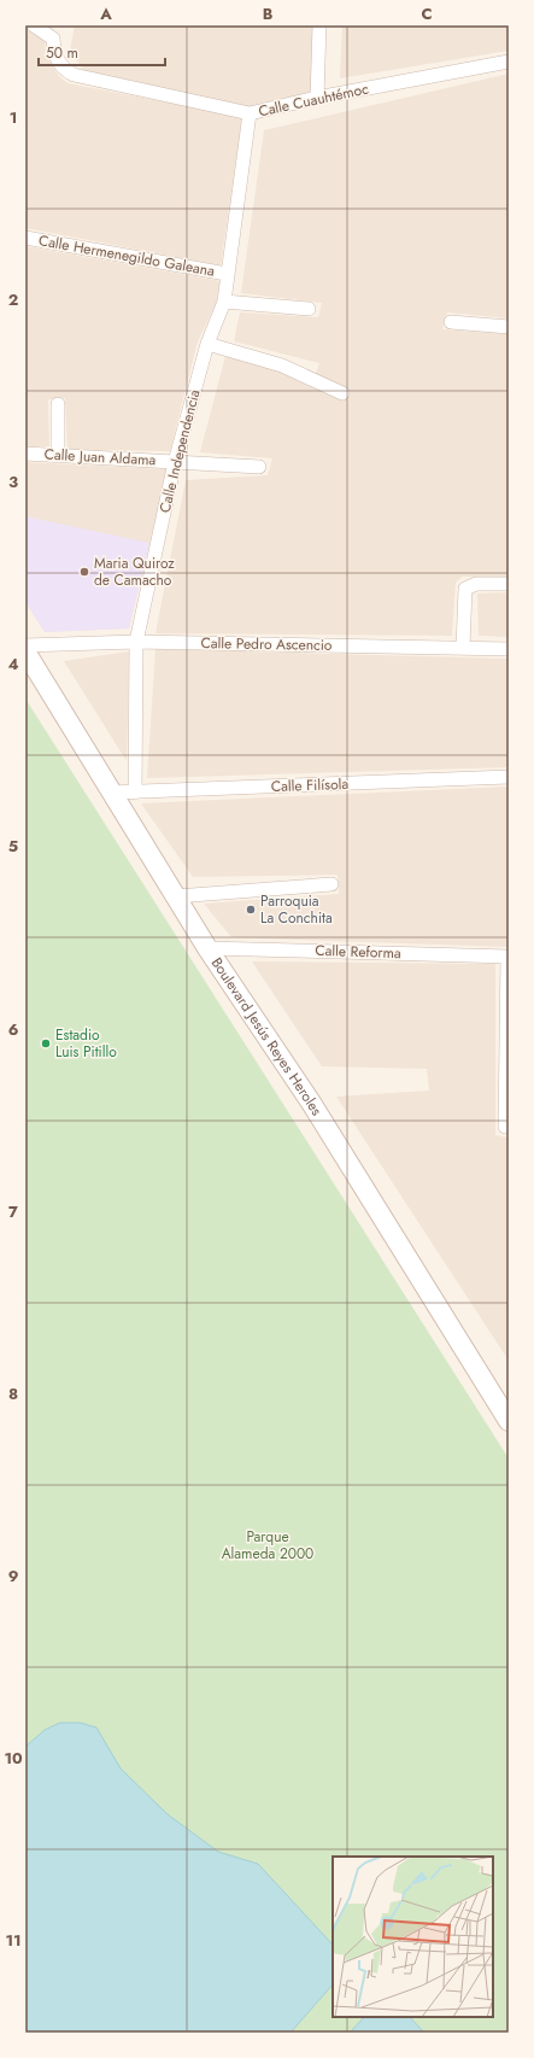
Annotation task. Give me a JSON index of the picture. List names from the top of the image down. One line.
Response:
{"streets":{"main road":["Boulevard Jesús Reyes Heroles"],"street":["Calle Cuauhtémoc","Calle Hermenegildo Galeana","Calle Independencia","Calle Juan Aldama","Calle Pedro Ascencio","Calle Filísola","Calle Reforma"]},"crossings":[["Calle Cuauhtémoc","Calle Independencia"],["Calle Hermenegildo Galeana","Calle Independencia"],["Calle Independencia","Calle Juan Aldama"],["Calle Independencia","Calle Pedro Ascencio"],["Calle Independencia","Calle Filísola"],["Calle Filísola","Boulevard Jesús Reyes Heroles"],["Calle Reforma","Boulevard Jesús Reyes Heroles"]],"parks":["Parque Alameda 2000"],"places":["Maria Quiroz de Camacho","Parroquia La Conchita","Estadio Luis Pitillo"],"scale_bar":"50 m","grid":{"columns":["A","B","C"],"rows":["1","2","3","4","5","6","7","8","9","10","11"]}}
